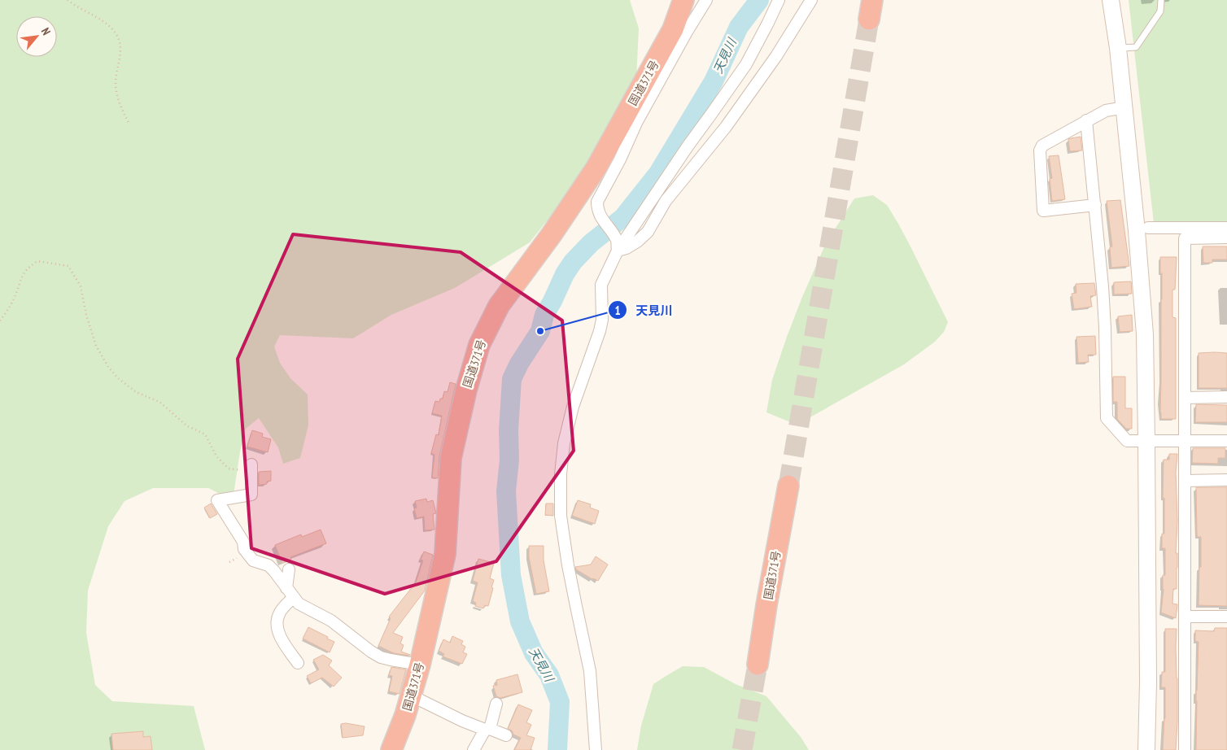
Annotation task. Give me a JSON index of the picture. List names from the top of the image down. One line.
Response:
{"streets":{"highway":["国道371号"]},"water":["天見川"],"places":["天見川"],"north":"top right"}
